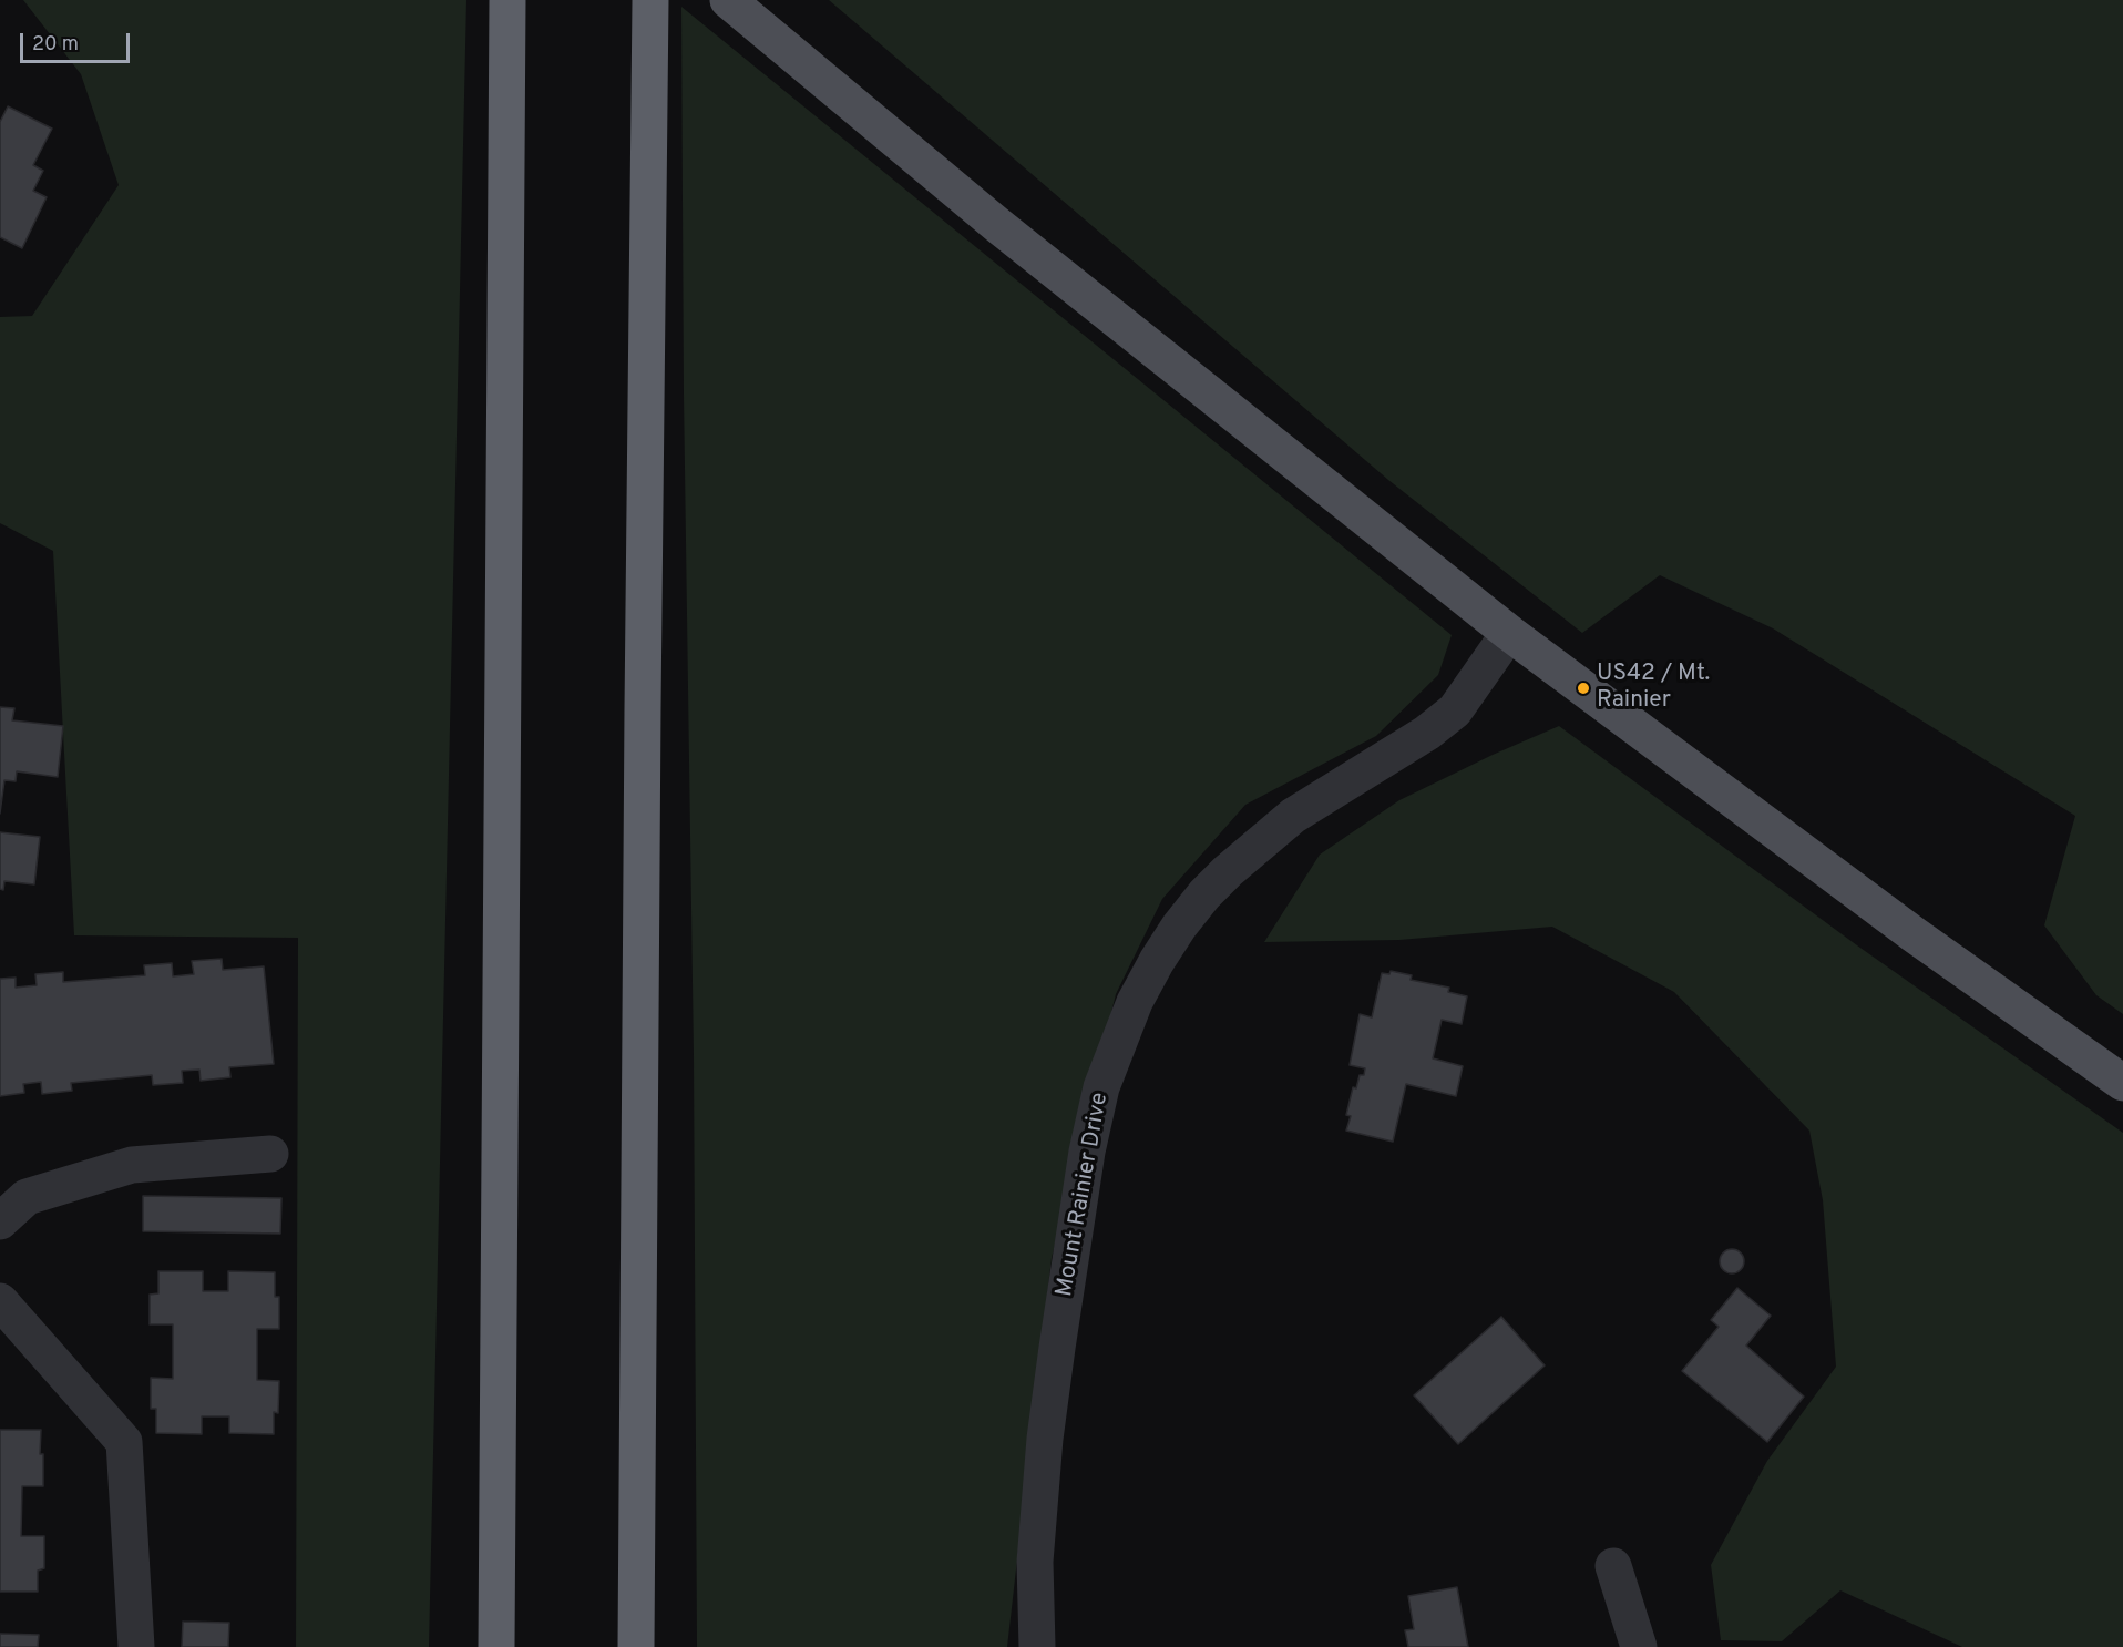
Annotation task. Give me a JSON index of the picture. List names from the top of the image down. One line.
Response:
{"streets":{"street":["Mount Rainier Drive"]},"places":["US42 / Mt. Rainier"],"scale_bar":"20 m"}
